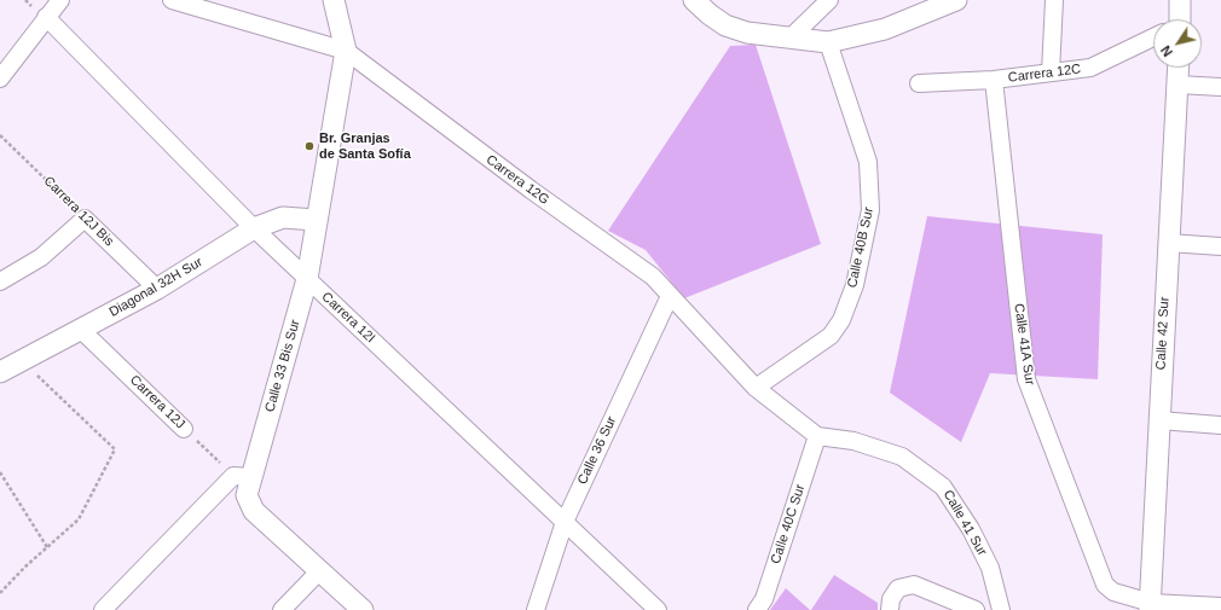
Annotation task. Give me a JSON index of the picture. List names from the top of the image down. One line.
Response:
{"streets":{"street":["Carrera 12C","Carrera 12G","Carrera 12J Bis","Calle 40B Sur","Diagonal 32H Sur","Carrera 12I","Calle 42 Sur","Calle 41A Sur","Calle 33 Bis Sur","Carrera 12J","Calle 36 Sur","Calle 41 Sur","Calle 40C Sur"]},"crossings":[["Carrera 12C","Calle 41A Sur"],["Carrera 12G","Calle 40B Sur"],["Carrera 12G","Calle 33 Bis Sur"],["Carrera 12G","Calle 36 Sur"],["Carrera 12G","Calle 41 Sur"],["Carrera 12G","Calle 40C Sur"],["Carrera 12J Bis","Diagonal 32H Sur"],["Diagonal 32H Sur","Carrera 12I"],["Diagonal 32H Sur","Calle 33 Bis Sur"],["Diagonal 32H Sur","Carrera 12J"],["Carrera 12I","Calle 33 Bis Sur"],["Carrera 12I","Calle 36 Sur"],["Calle 42 Sur","Calle 41A Sur"],["Calle 33 Bis Sur","Carrera 12J"],["Calle 41 Sur","Calle 40C Sur"]],"places":["Br. Granjas de Santa Sofía"],"north":"bottom left"}
